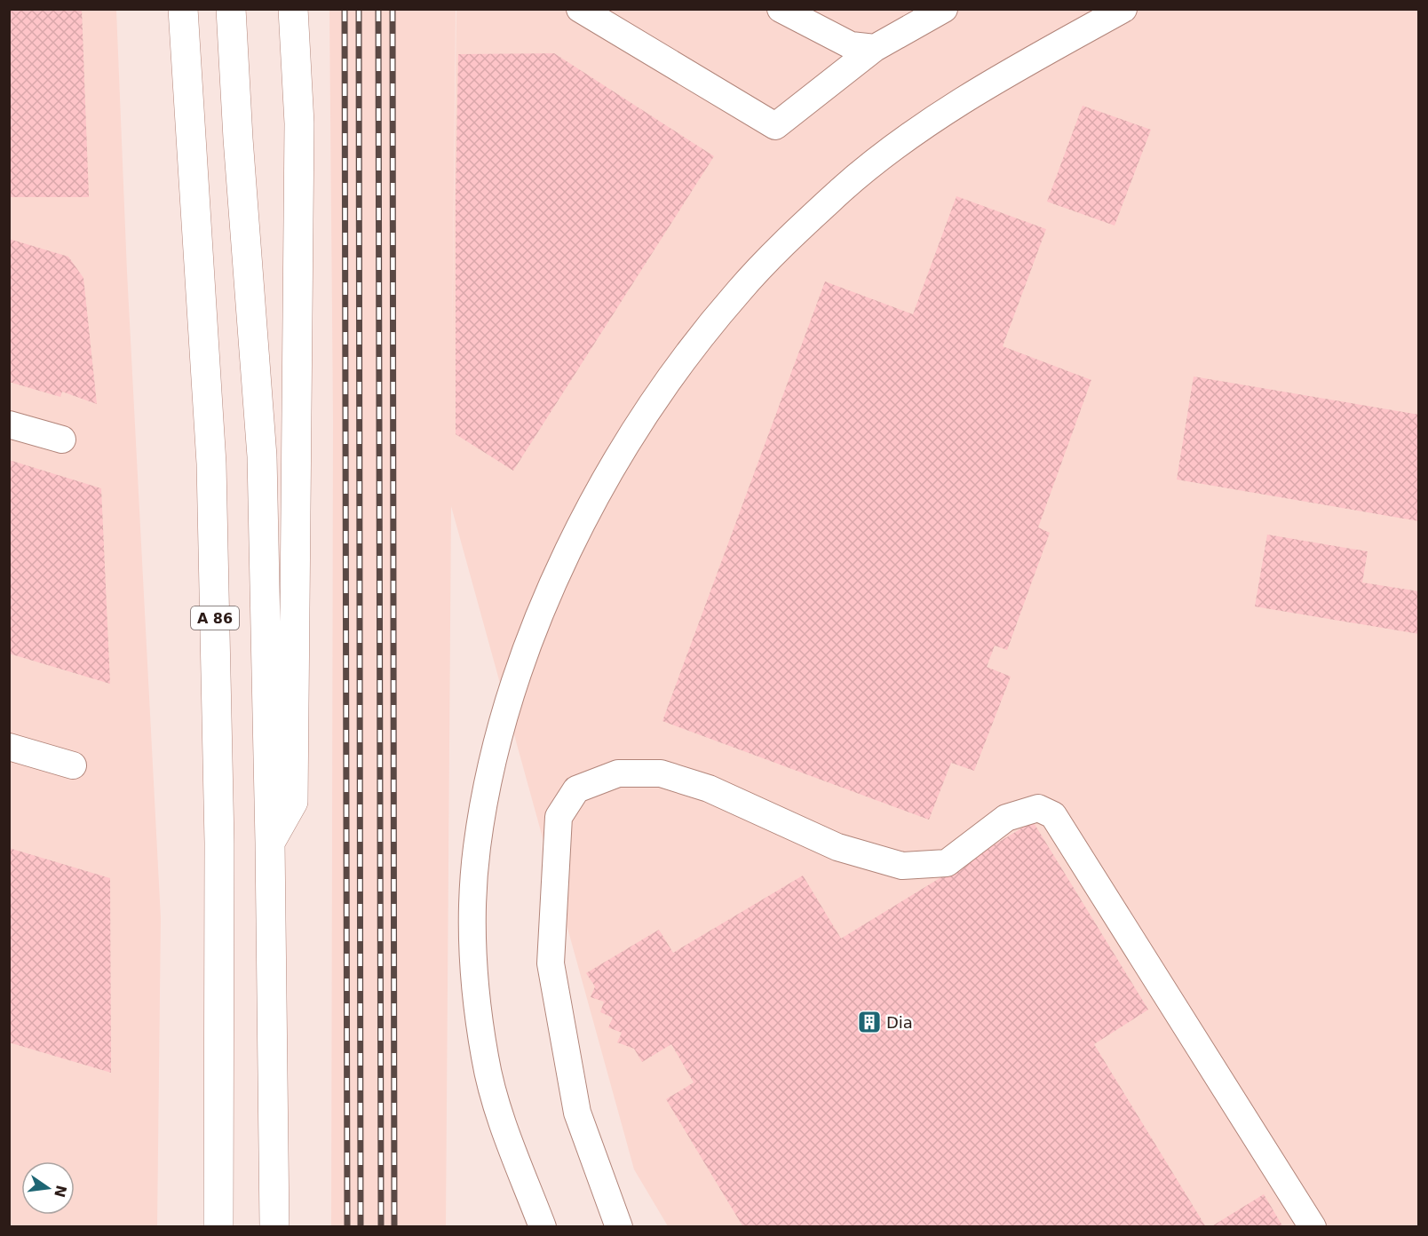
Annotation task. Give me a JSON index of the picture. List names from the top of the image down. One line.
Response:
{"streets":{"highway":["A 86"]},"places":{"building":["Dia"]},"north":"right"}
